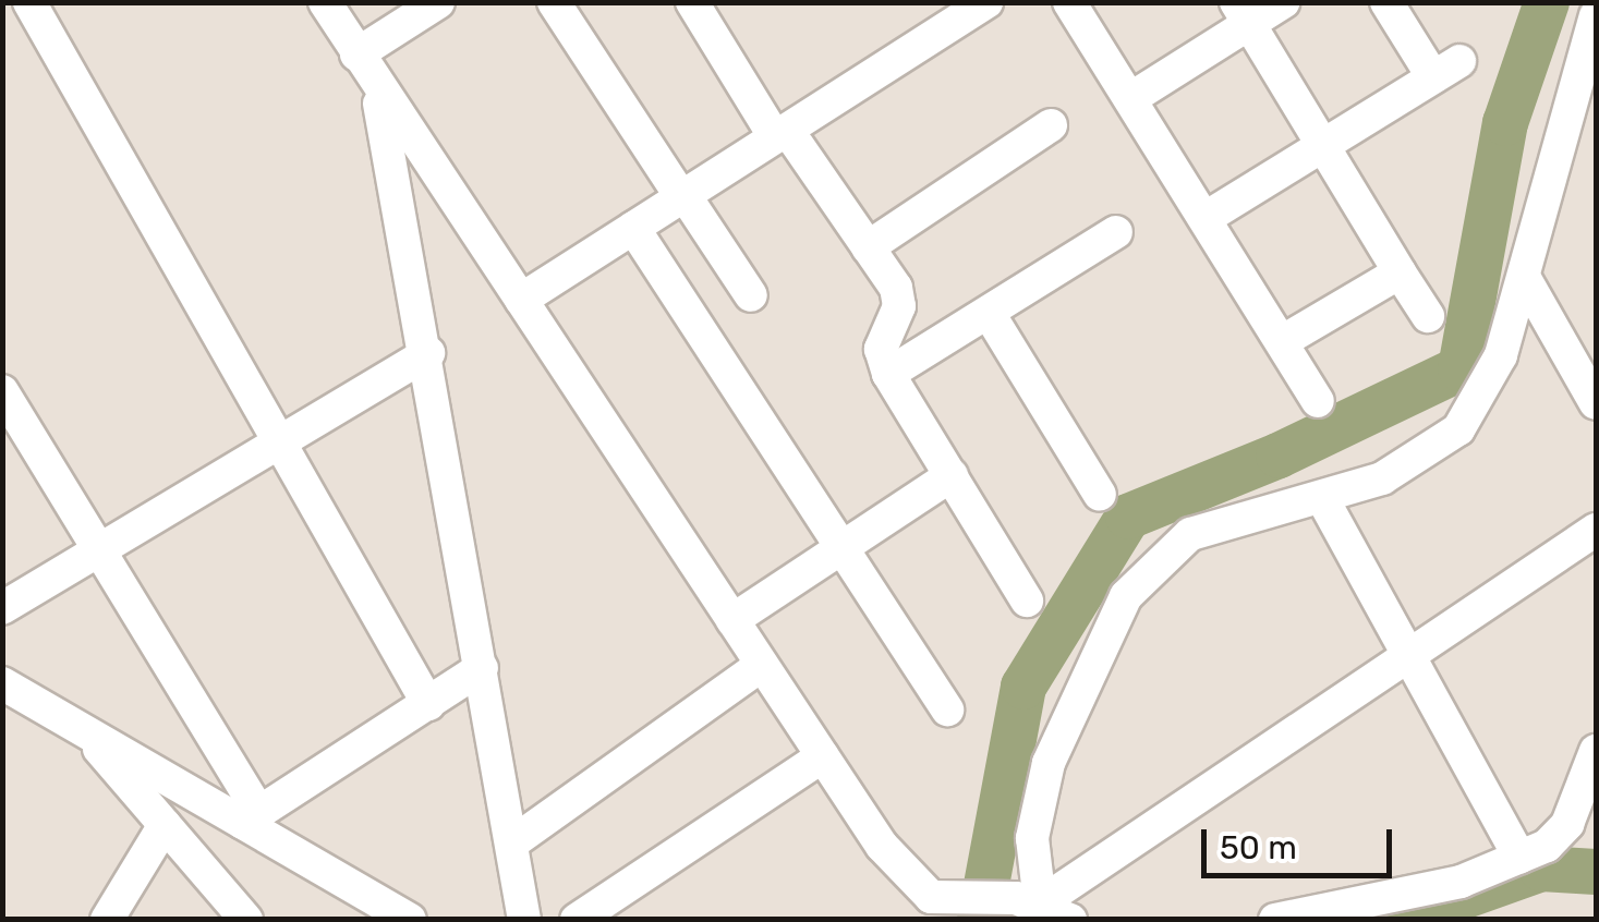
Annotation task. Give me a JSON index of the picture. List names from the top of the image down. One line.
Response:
{"scale_bar":"50 m"}
